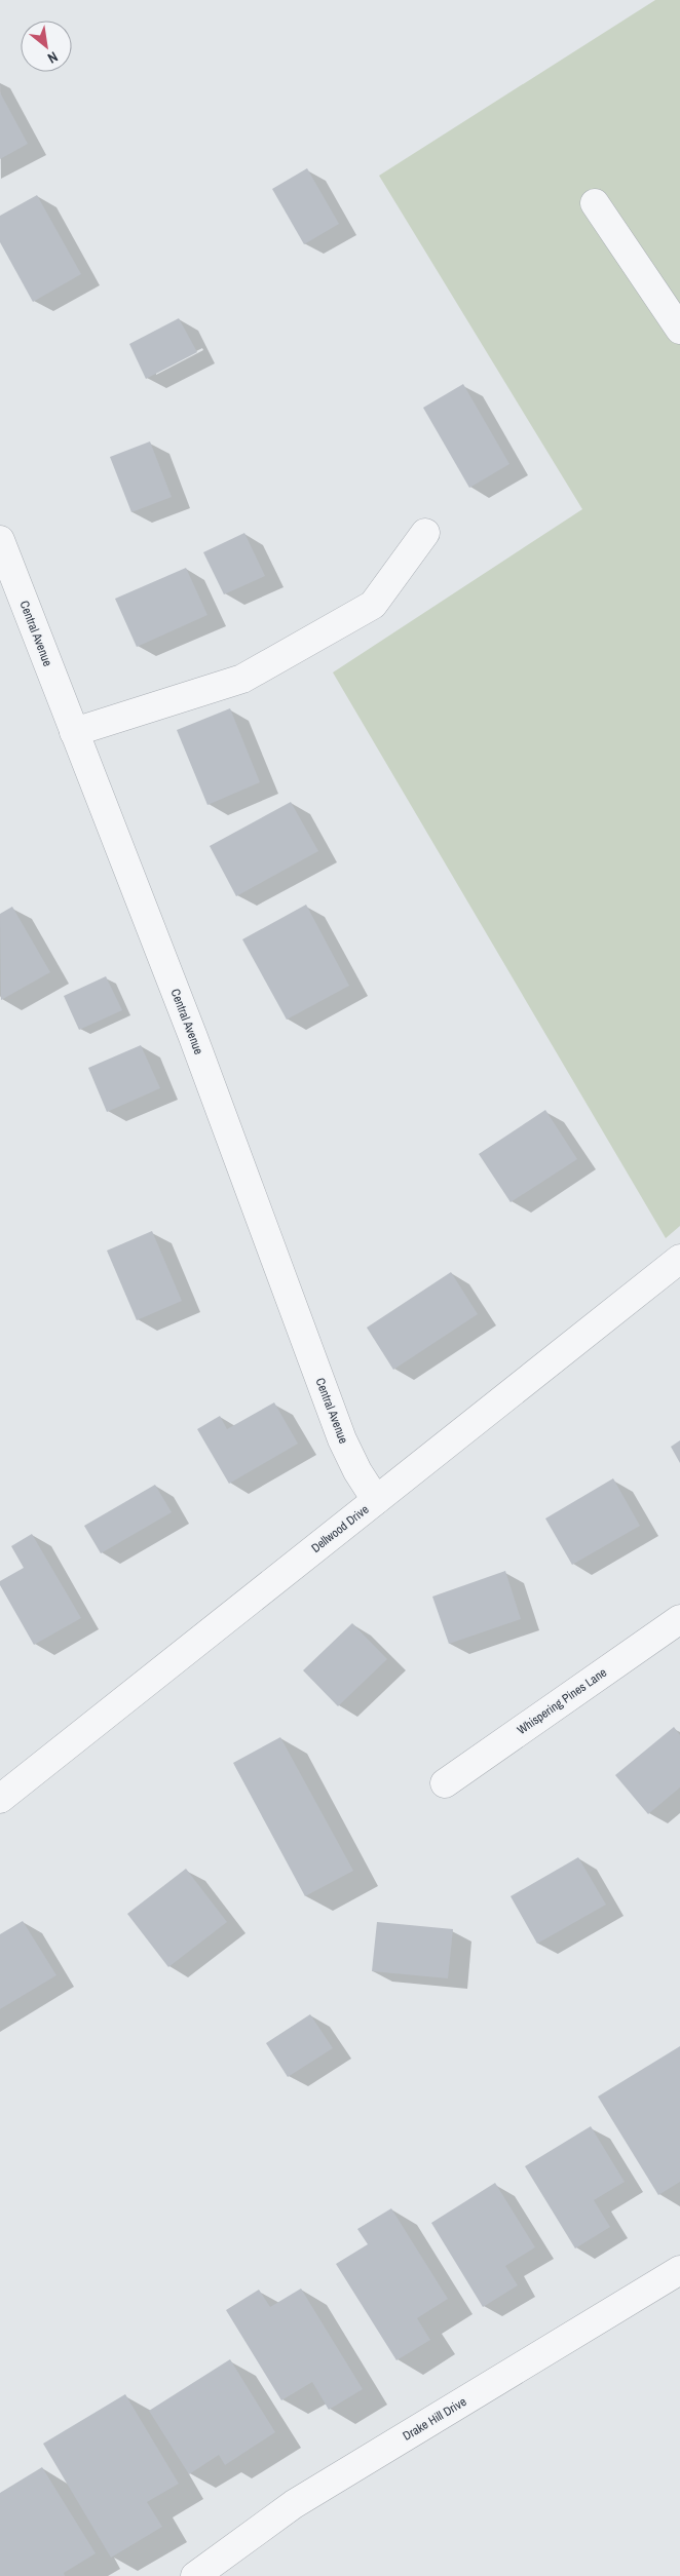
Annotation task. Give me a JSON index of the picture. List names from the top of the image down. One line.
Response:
{"streets":{"street":["Central Avenue","Dellwood Drive","Whispering Pines Lane","Drake Hill Drive"]},"crossings":[["Central Avenue","Dellwood Drive"]],"north":"bottom right"}
